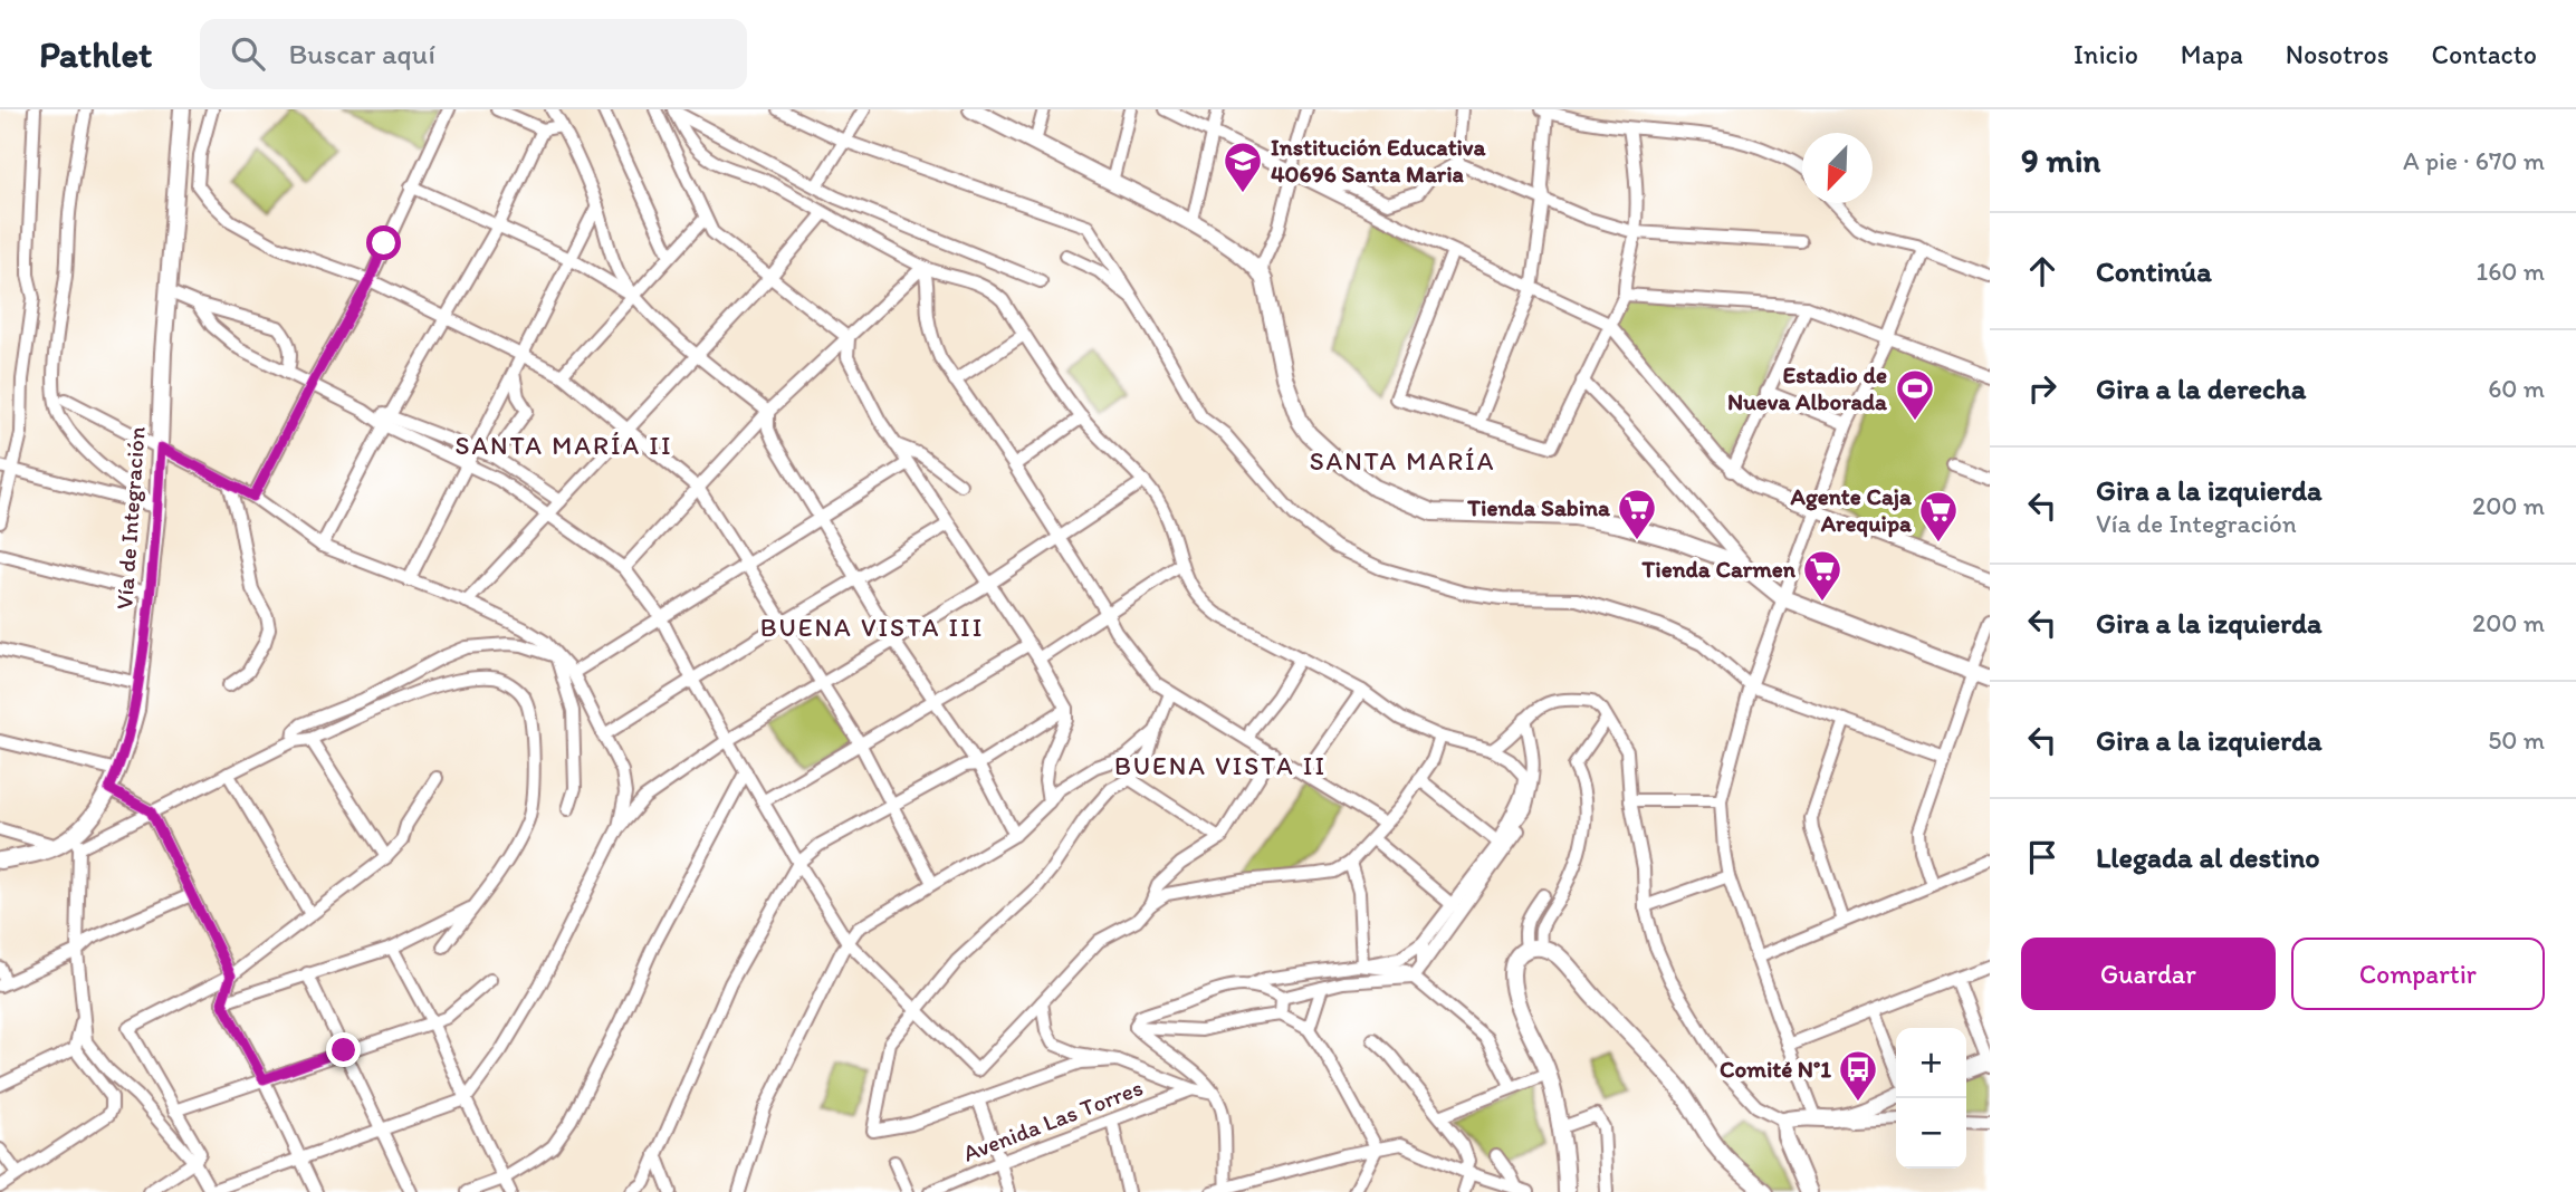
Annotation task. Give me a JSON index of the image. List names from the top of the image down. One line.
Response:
{"streets":{"main road":["Vía de Integración"],"street":["Avenida Las Torres"]},"districts":["SANTA MARÍA II","SANTA MARÍA","BUENA VISTA III","BUENA VISTA II"],"places":{"school or university":["Institución Educativa 40696 Santa Maria"],"sports":["Estadio de Nueva Alborada"],"supermarket":["Tienda Sabina","Agente Caja Arequipa","Tienda Carmen"],"bus stop":["Comité N°1"]},"north":"bottom left","page":{"header":"Pathlet","search":"Buscar aquí","nav":["Inicio","Mapa","Nosotros","Contacto"],"heading":["9 min","A pie · 670 m"],"list":[["Continúa","160 m"],["Gira a la derecha","60 m"],["Gira a la izquierda","Vía de Integración","200 m"],["Gira a la izquierda","200 m"],["Gira a la izquierda","50 m"],"Llegada al destino"],"buttons":["Guardar","Compartir"],"map_buttons":["+","−"]}}
